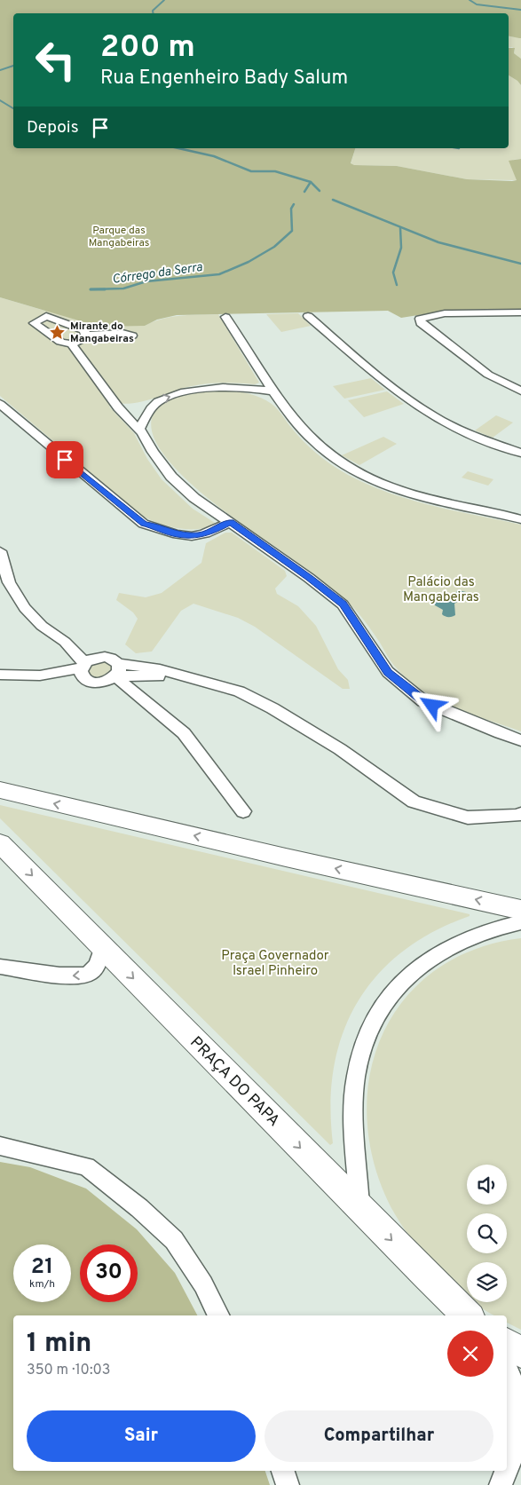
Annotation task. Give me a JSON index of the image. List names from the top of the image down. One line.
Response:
{"streets":{"street":["PRAÇA DO PAPA"]},"water":["Córrego da Serra"],"parks":["Parque das Mangabeiras","Palácio das Mangabeiras","Praça Governador Israel Pinheiro"],"places":{"place":["Mirante do Mangabeiras"]},"page":{"turn":["200 m","Rua Engenheiro Bady Salum"],"then":"Depois","speed":"21 km/h","limit":"30","heading":["1 min","350 m · 10:03"],"buttons":["Sair","Compartilhar"]}}
